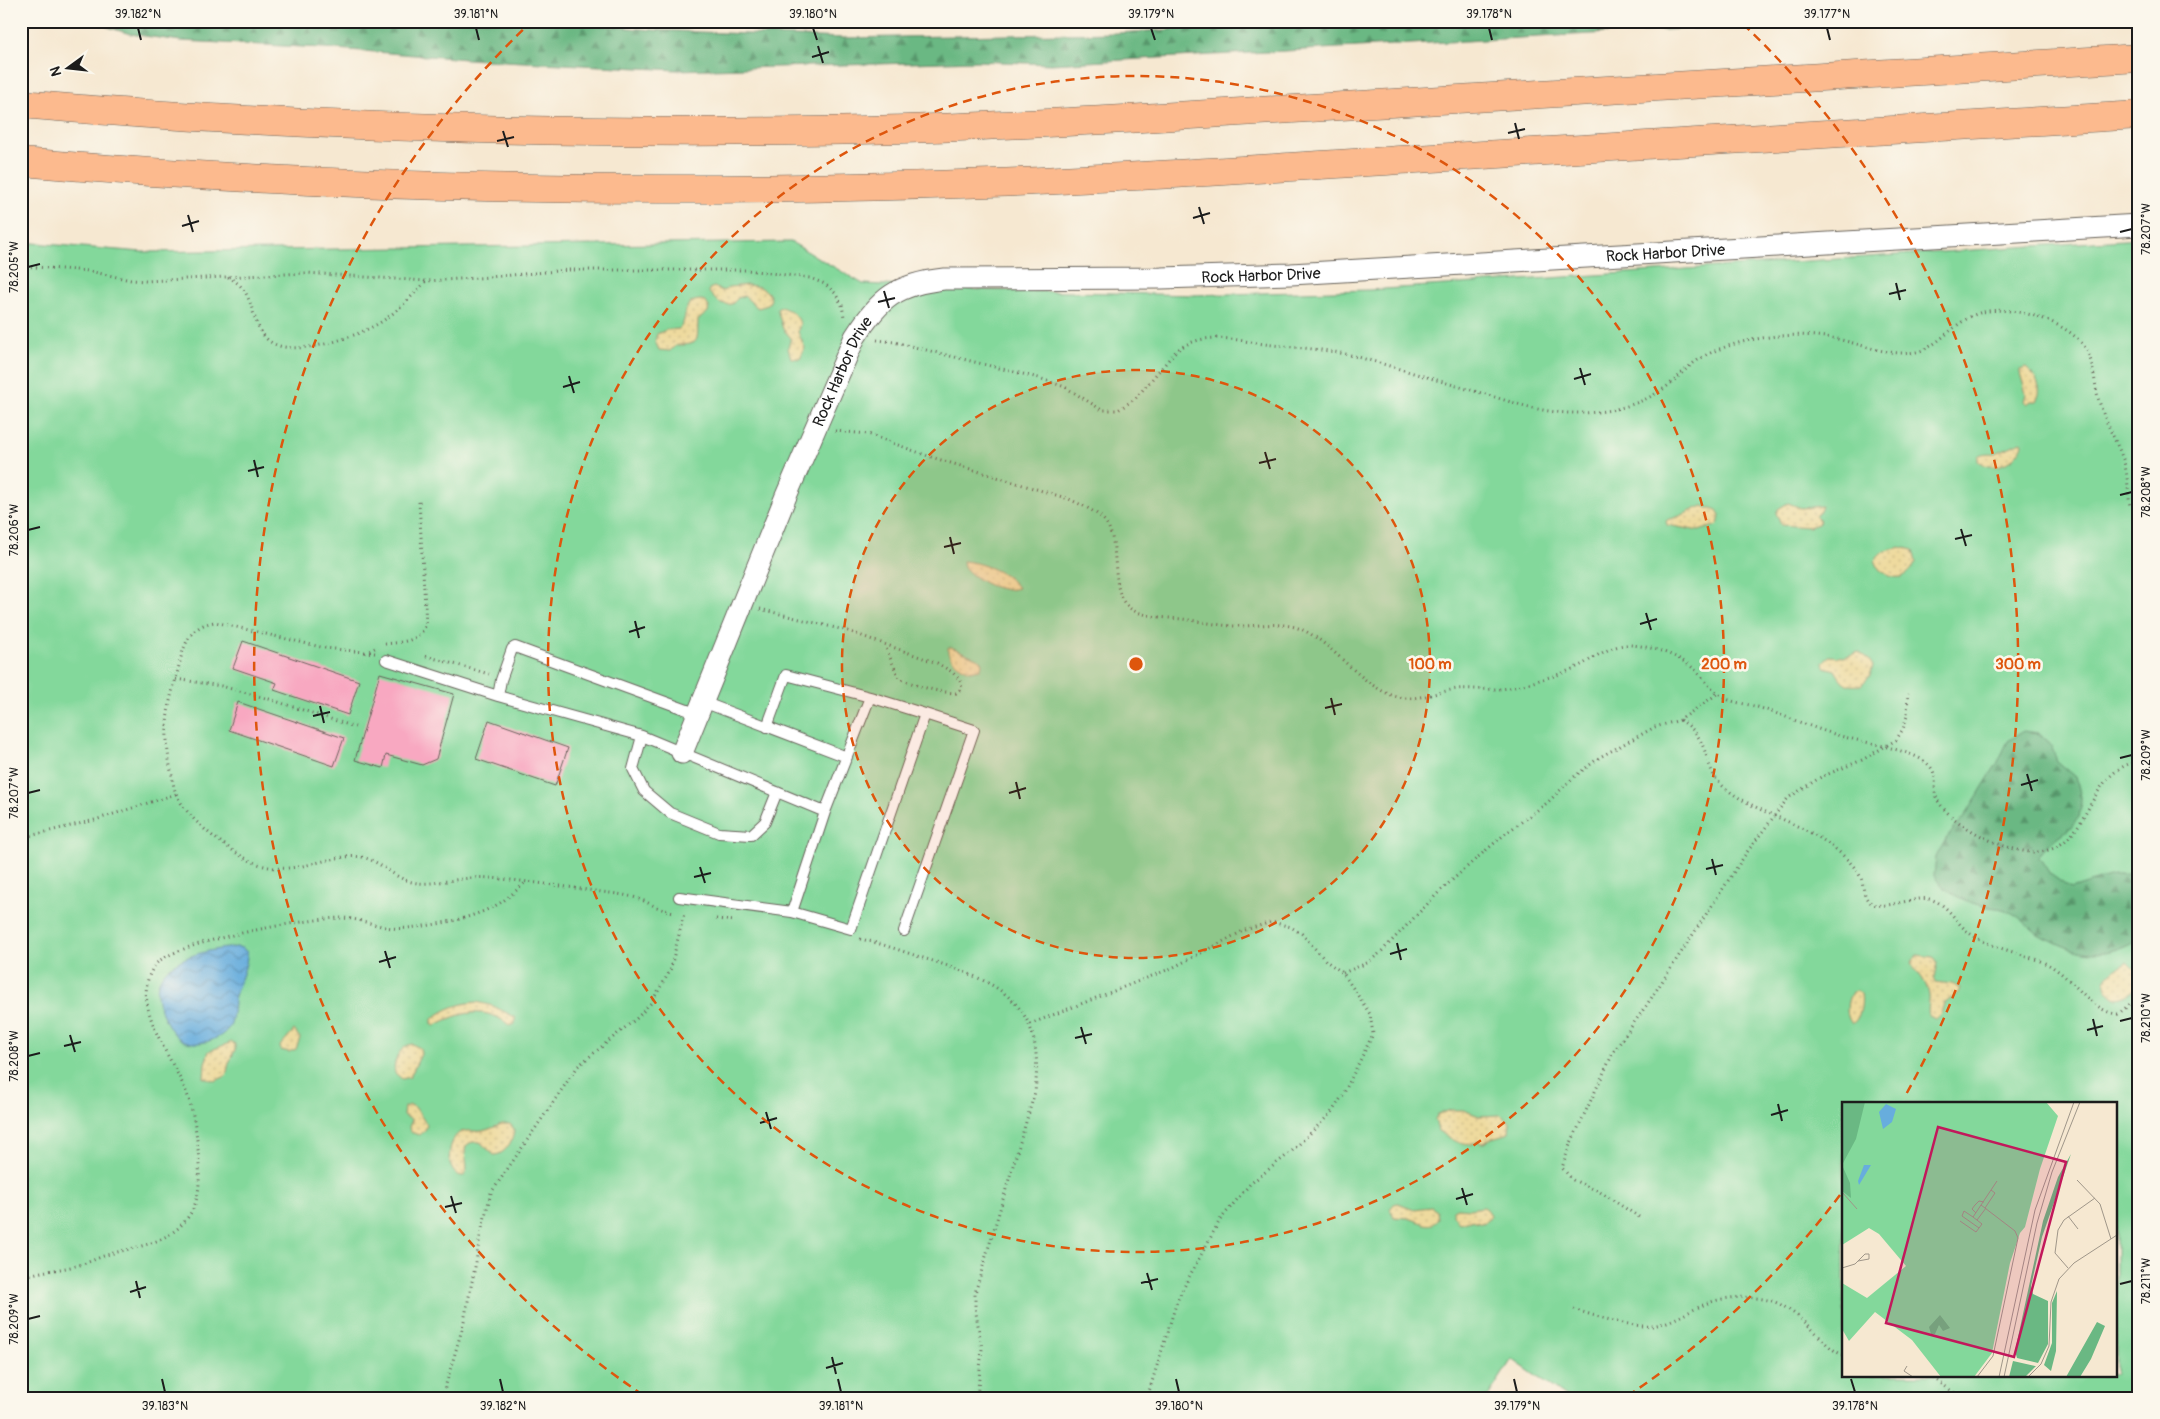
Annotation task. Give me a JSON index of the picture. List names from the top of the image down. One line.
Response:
{"streets":{"street":["Rock Harbor Drive"]},"north":"left","coordinates":["39.182°N","39.181°N","39.180°N","39.179°N","39.178°N","39.177°N","78.207°W","78.205°W","78.208°W","78.206°W","78.209°W","78.210°W","78.211°W","39.183°N"],"rings":["100 m","200 m","300 m"]}
